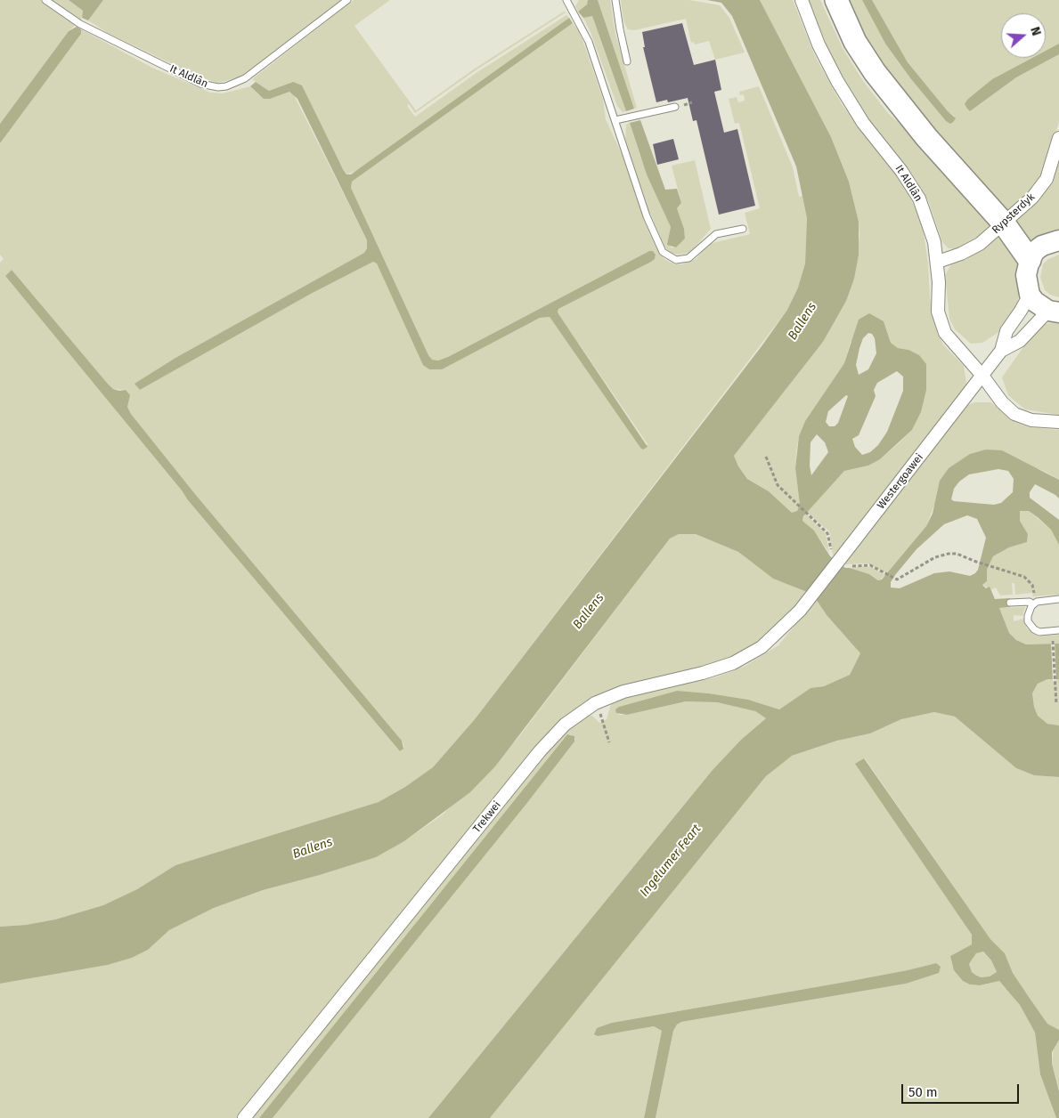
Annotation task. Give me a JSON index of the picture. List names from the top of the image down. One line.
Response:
{"streets":{"street":["It Aldlân","Rypsterdyk","Westergoawei","Trekwei"]},"crossings":[["It Aldlân","Rypsterdyk"],["It Aldlân","Westergoawei"],["Westergoawei","Trekwei"]],"water":["Ballens","Ingelumer Feart"],"scale_bar":"50 m","north":"right"}
